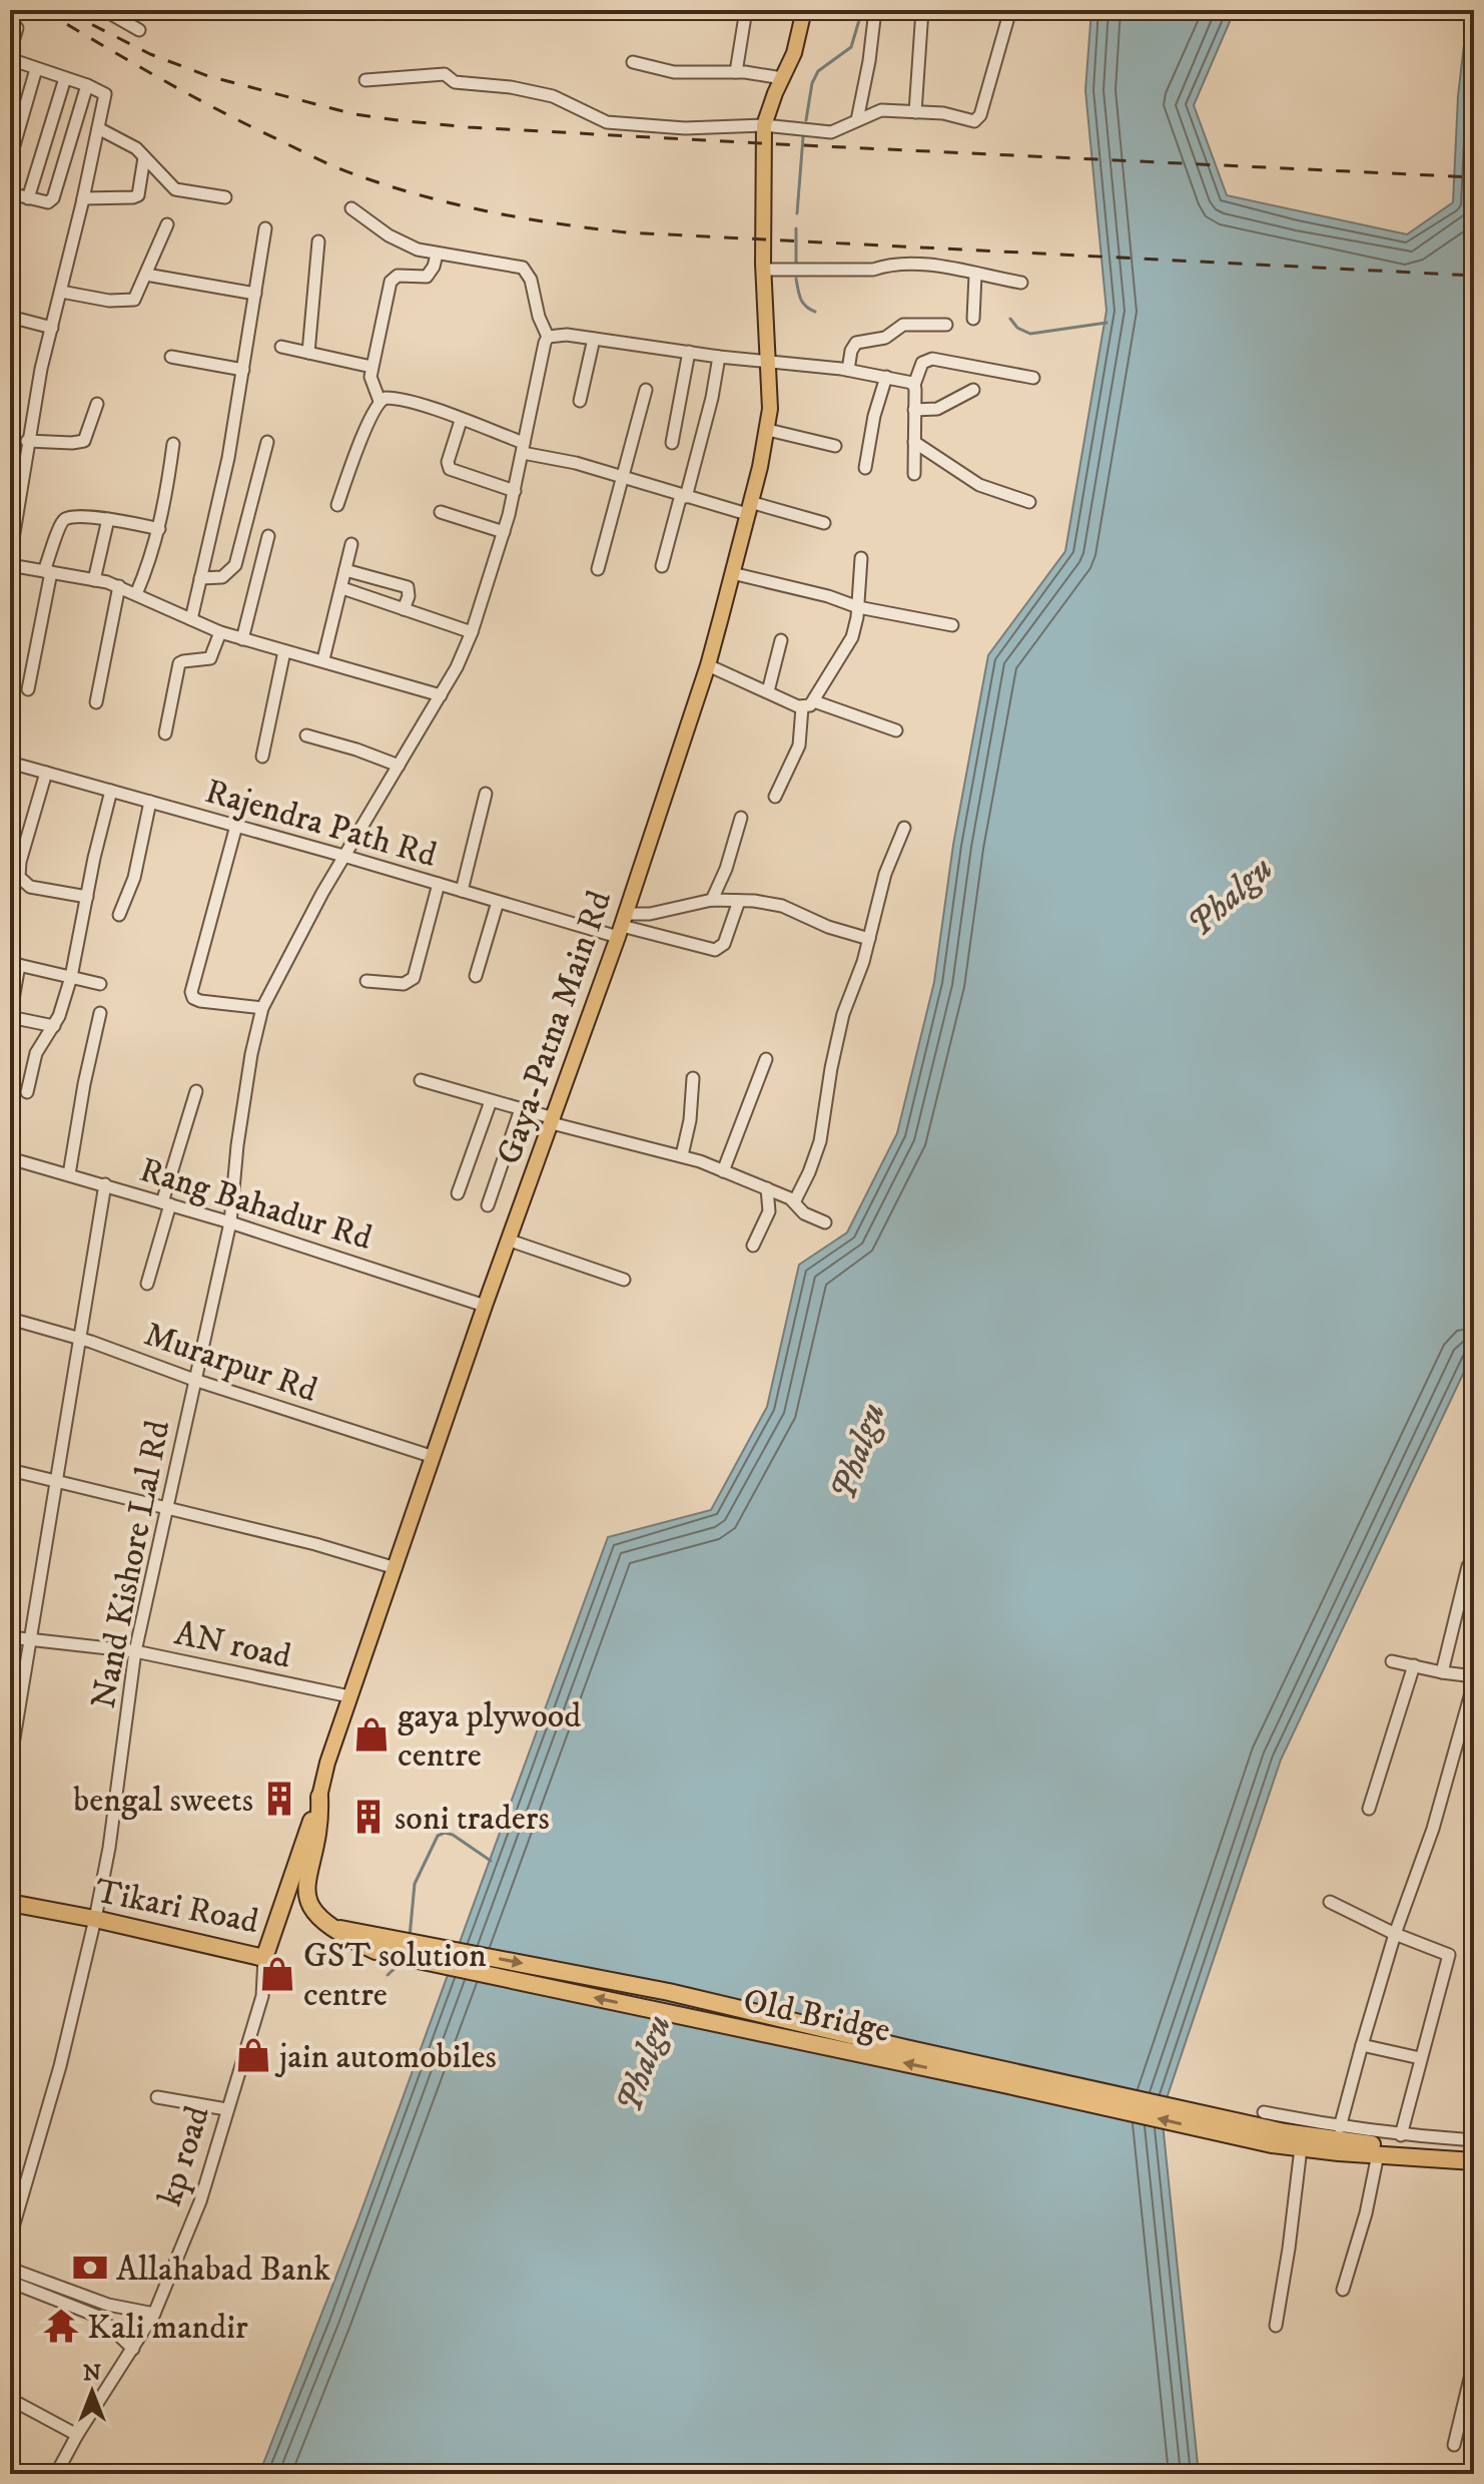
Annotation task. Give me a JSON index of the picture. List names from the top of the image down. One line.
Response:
{"streets":{"highway":["Tikari Road","Old Bridge"],"main road":["Gaya-Patna Main Rd"],"street":["Rajendra Path Rd","Rang Bahadur Rd","Murarpur Rd","Nand Kishore Lal Rd","AN road","kp road"]},"crossings":[["Rajendra Path Rd","Gaya-Patna Main Rd"],["Rajendra Path Rd","Nand Kishore Lal Rd"],["Gaya-Patna Main Rd","Rang Bahadur Rd"],["Gaya-Patna Main Rd","Murarpur Rd"],["Gaya-Patna Main Rd","AN road"],["Gaya-Patna Main Rd","Tikari Road"],["Gaya-Patna Main Rd","Old Bridge"],["Rang Bahadur Rd","Nand Kishore Lal Rd"],["Murarpur Rd","Nand Kishore Lal Rd"],["Nand Kishore Lal Rd","AN road"],["Nand Kishore Lal Rd","Tikari Road"],["Tikari Road","Old Bridge"],["Tikari Road","kp road"]],"water":["Phalgu"],"places":{"shop":["gaya plywood centre","GST solution centre","jain automobiles"],"building":["bengal sweets","soni traders"],"bank":["Allahabad Bank"],"temple":["Kali mandir"]},"north":"top"}
